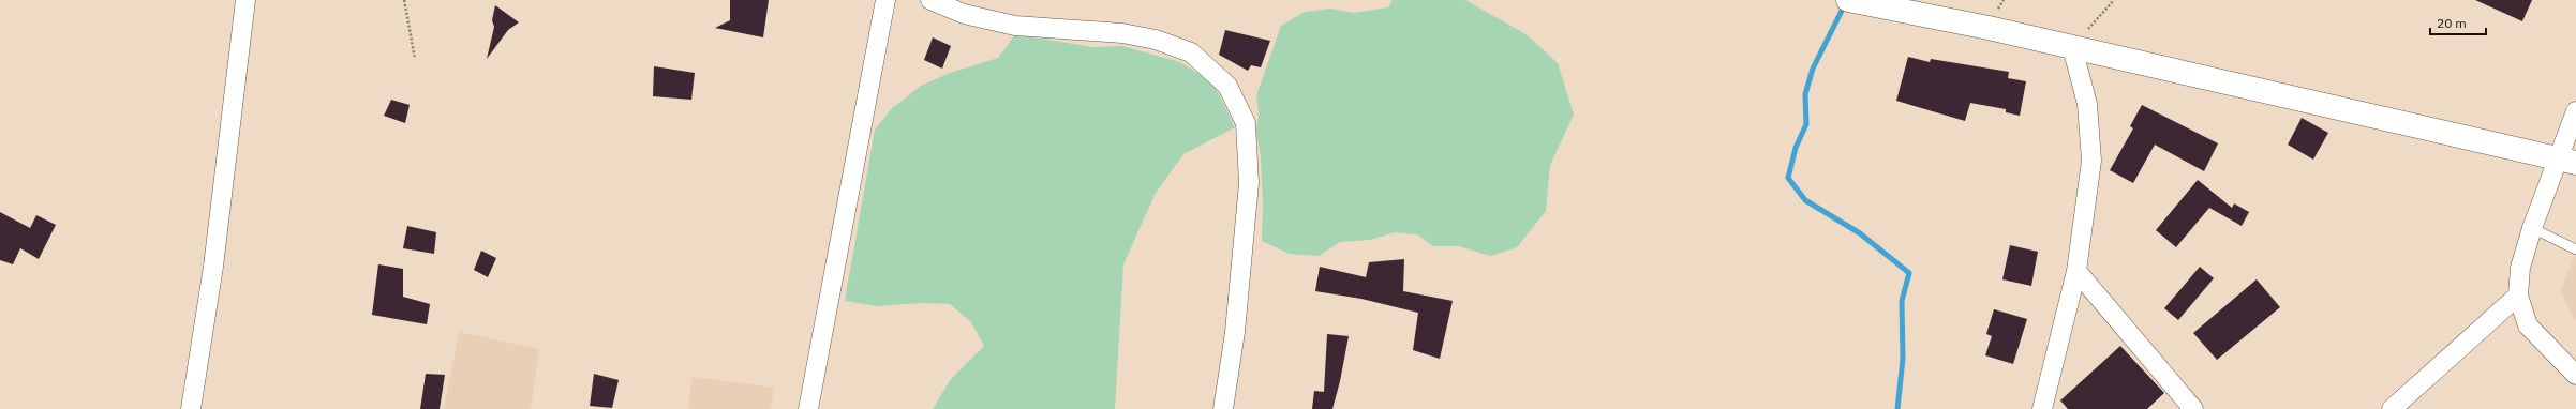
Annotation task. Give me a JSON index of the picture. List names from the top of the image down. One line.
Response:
{"scale_bar":"20 m"}
